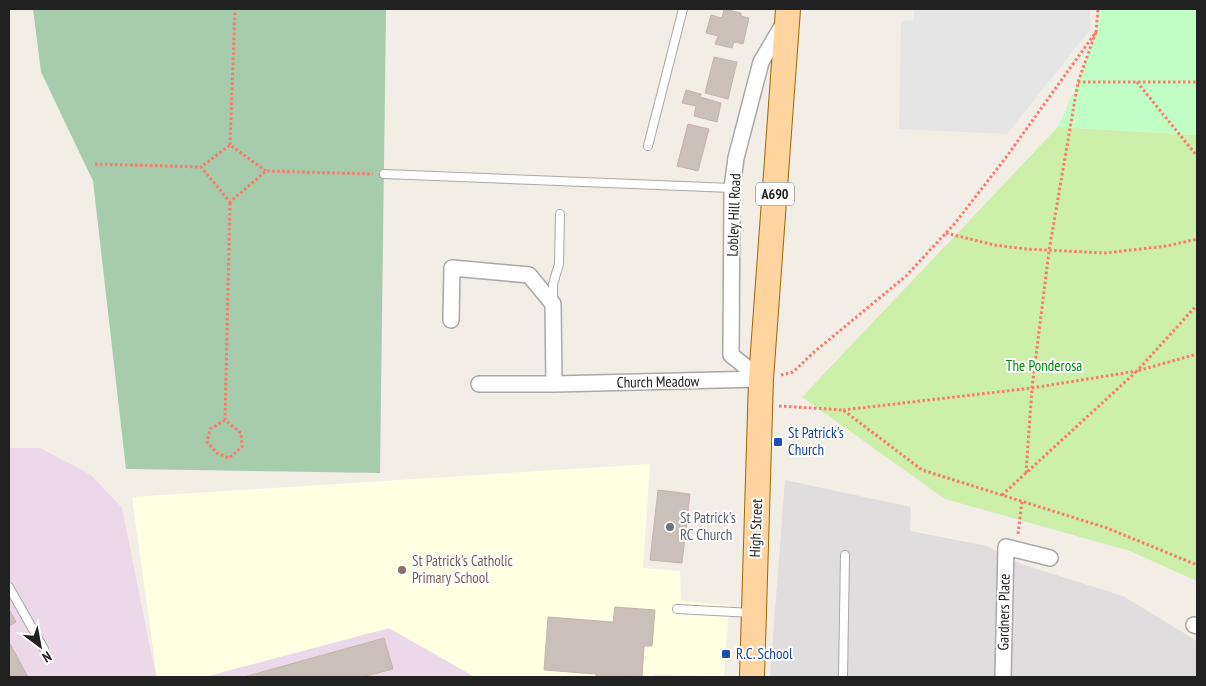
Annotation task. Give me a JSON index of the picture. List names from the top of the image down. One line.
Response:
{"streets":{"main road":["A690","High Street"],"street":["Lobley Hill Road","Church Meadow","Gardners Place"]},"crossings":[["A690","Lobley Hill Road"],["A690","Church Meadow"],["A690","High Street"],["Lobley Hill Road","Church Meadow"],["Lobley Hill Road","High Street"],["Church Meadow","High Street"]],"parks":["The Ponderosa"],"places":{"transit":["St Patrick's Church","R.C. School"],"other":["St Patrick's RC Church","St Patrick's Catholic Primary School"]},"north":"bottom right"}
